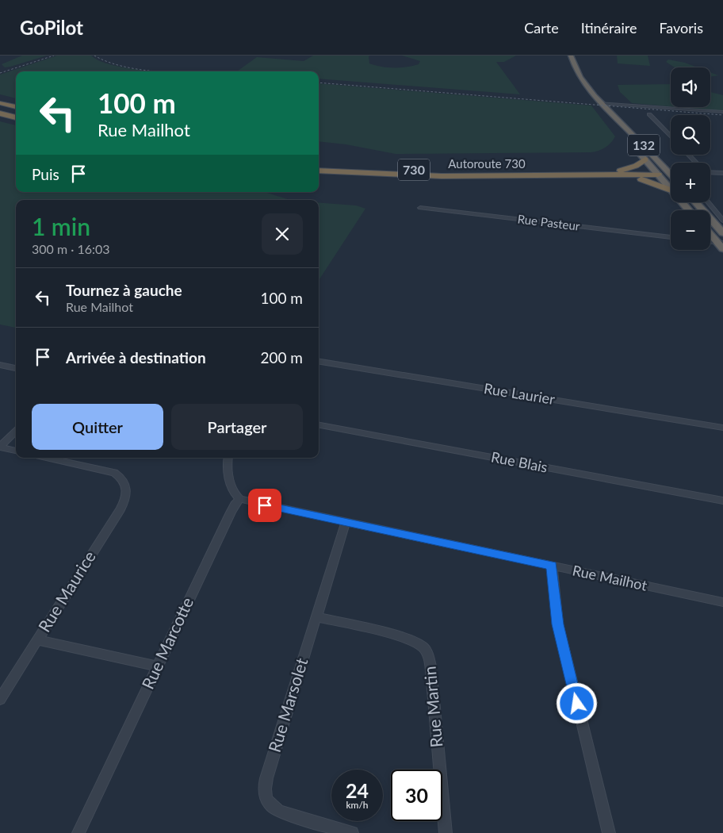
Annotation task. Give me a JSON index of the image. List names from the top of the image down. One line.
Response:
{"streets":{"highway":["132","Autoroute 730","730"],"street":["Rue Pasteur","Rue Laurier","Rue Blais","Rue Mailhot","Rue Maurice","Rue Marcotte","Rue Marsolet","Rue Martin"]},"crossings":[["132","Autoroute 730"],["Rue Mailhot","Rue Marcotte"],["Rue Mailhot","Rue Marsolet"],["Rue Marsolet","Rue Martin"]],"page":{"header":"GoPilot","nav":["Carte","Itinéraire","Favoris"],"map_buttons":["+","−"],"turn":["100 m","Rue Mailhot"],"then":"Puis","heading":["1 min","300 m · 16:03"],"list":[{"name":"Tournez à gauche","note":"Rue Mailhot","value":"100 m"},{"name":"Arrivée à destination","value":"200 m"}],"buttons":["Quitter","Partager"],"speed":"24 km/h","limit":"30"}}
